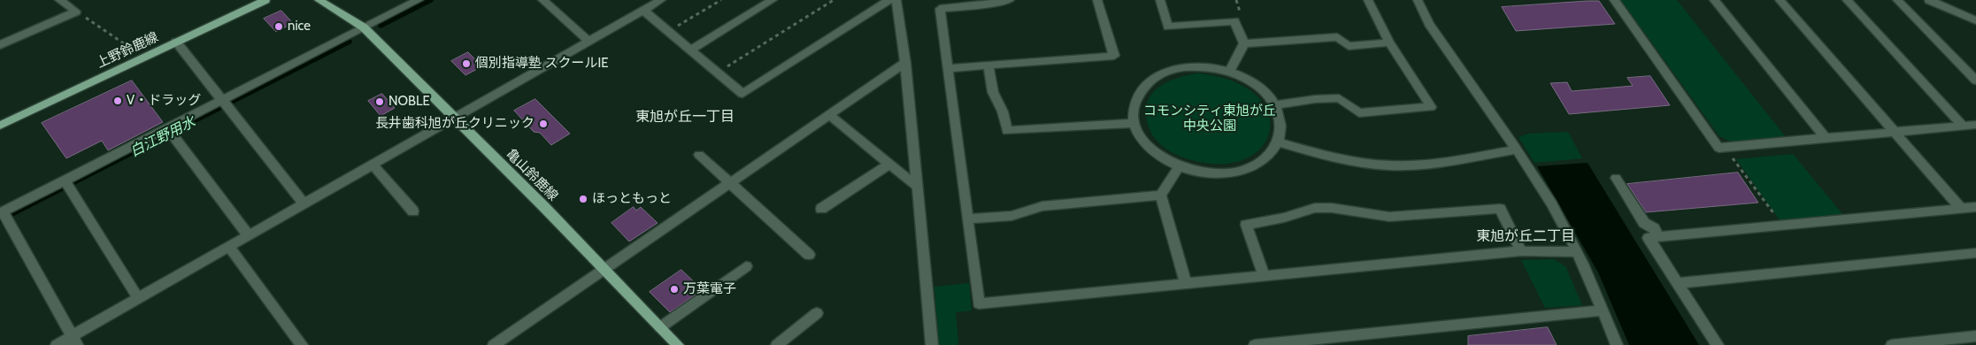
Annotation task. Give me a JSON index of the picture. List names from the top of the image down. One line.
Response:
{"streets":{"main road":["上野鈴鹿線","亀山鈴鹿線"]},"districts":["東旭が丘一丁目","東旭が丘二丁目"],"water":["白江野用水"],"parks":["コモンシティ東旭が丘 中央公園"],"places":["nice","個別指導塾 スクールIE","V・ドラッグ","NOBLE","長井歯科旭が丘クリニック","ほっともっと","万葉電子"]}
